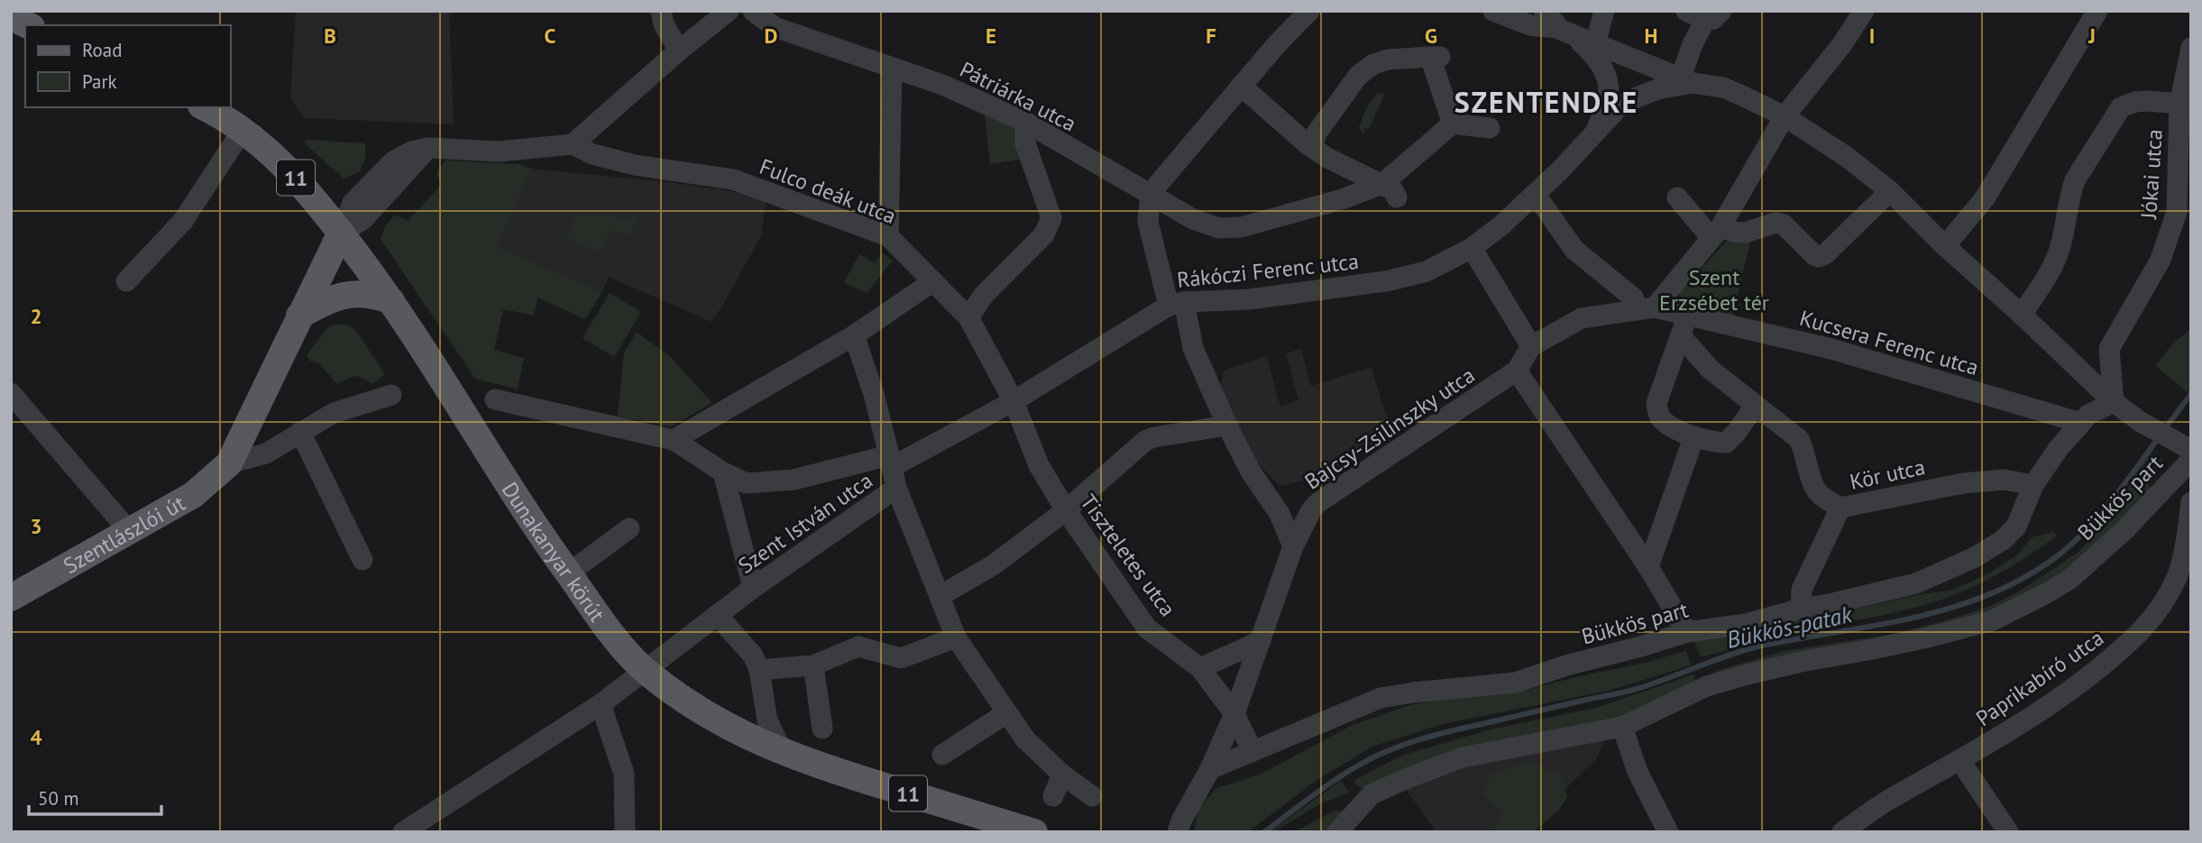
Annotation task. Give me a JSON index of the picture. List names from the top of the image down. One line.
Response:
{"streets":{"main road":["11","Szentlászlói út","Dunakanyar körút"],"street":["Pátriárka utca","Jókai utca","Fulco deák utca","Rákóczi Ferenc utca","Kucsera Ferenc utca","Bajcsy-Zsilinszky utca","Kör utca","Bükkös part","Szent István utca","Tiszteletes utca","Paprikabíró utca"]},"crossings":[["Jókai utca","Bükkös part"],["Fulco deák utca","Rákóczi Ferenc utca"],["Fulco deák utca","Szent István utca"],["Fulco deák utca","Tiszteletes utca"],["Rákóczi Ferenc utca","Szent István utca"],["Rákóczi Ferenc utca","Tiszteletes utca"],["Kucsera Ferenc utca","Bükkös part"],["Bajcsy-Zsilinszky utca","Bükkös part"],["Bajcsy-Zsilinszky utca","Tiszteletes utca"],["Kör utca","Bükkös part"],["Bükkös part","Tiszteletes utca"],["Szent István utca","Dunakanyar körút"],["Szent István utca","Tiszteletes utca"],["Szentlászlói út","Dunakanyar körút"]],"districts":["SZENTENDRE"],"water":["Bükkös-patak"],"parks":["Szent Erzsébet tér"],"legend":["Road","Park"],"scale_bar":"50 m","grid":{"columns":["B","C","D","E","F","G","H","I","J"],"rows":["2","3","4"]}}
